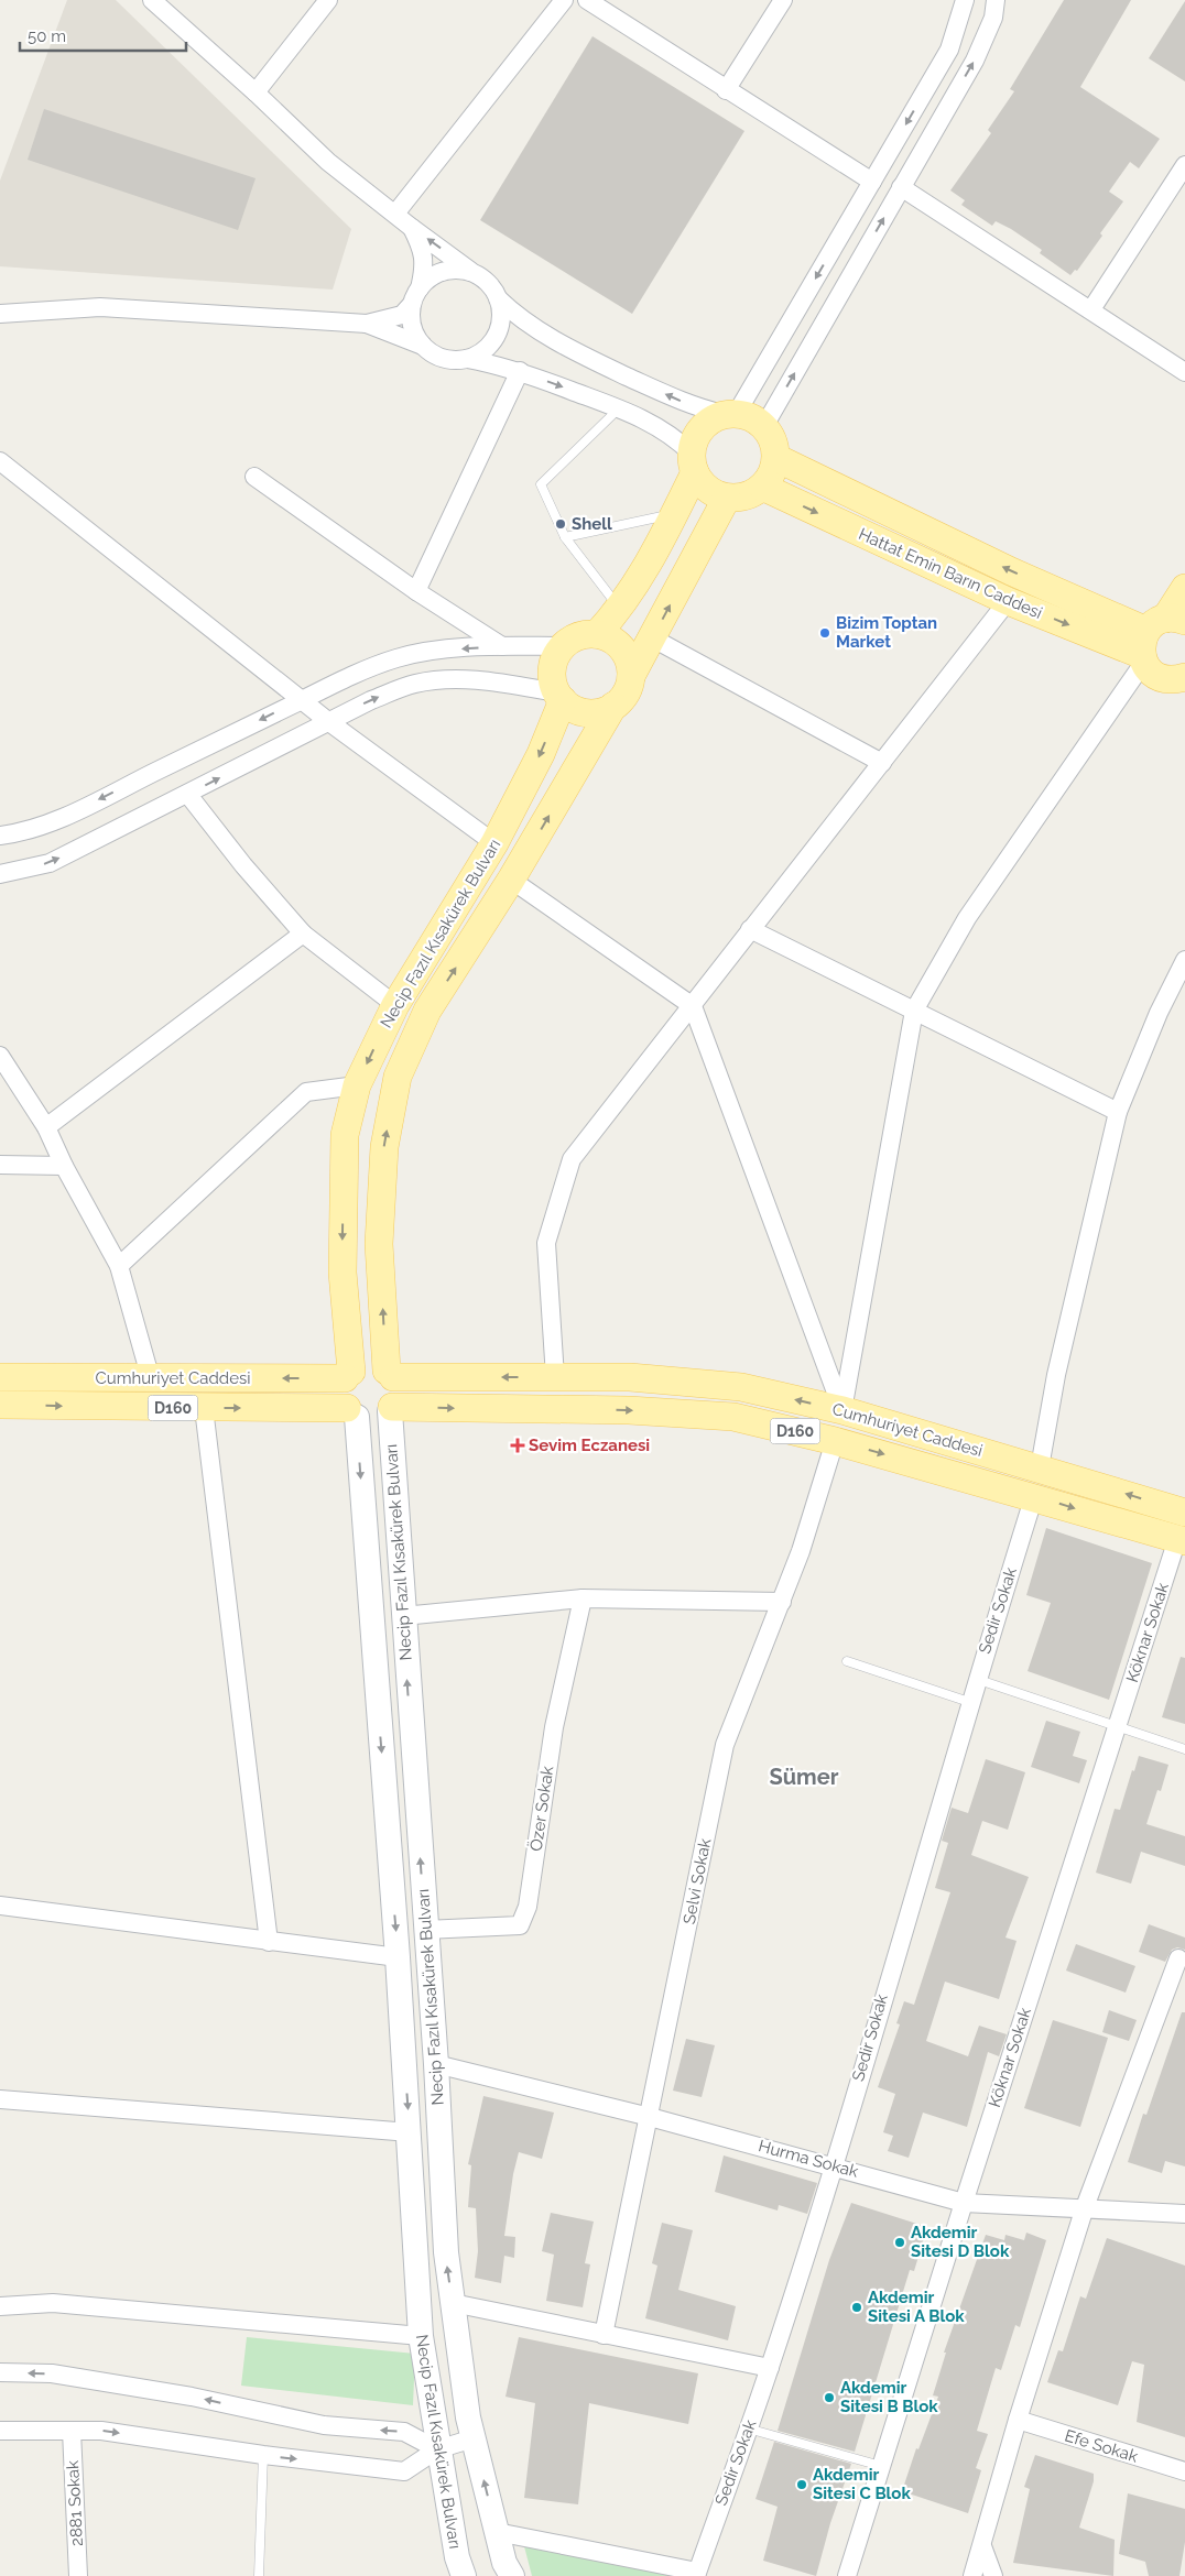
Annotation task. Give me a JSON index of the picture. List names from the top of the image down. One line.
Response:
{"streets":{"main road":["Hattat Emin Barın Caddesi","Necip Fazıl Kısakürek Bulvarı","Cumhuriyet Caddesi","D160"],"street":["Sedir Sokak","Köknar Sokak","Özer Sokak","Selvi Sokak","Hurma Sokak","Efe Sokak","2881 Sokak"]},"crossings":[["Necip Fazıl Kısakürek Bulvarı","Cumhuriyet Caddesi"],["Necip Fazıl Kısakürek Bulvarı","Özer Sokak"],["Necip Fazıl Kısakürek Bulvarı","Hurma Sokak"],["Cumhuriyet Caddesi","Sedir Sokak"],["Cumhuriyet Caddesi","Köknar Sokak"],["Cumhuriyet Caddesi","Selvi Sokak"],["Sedir Sokak","Hurma Sokak"],["Köknar Sokak","Hurma Sokak"],["Selvi Sokak","Hurma Sokak"]],"districts":["Sümer"],"places":{"other":["Shell","Bizim Toptan Market","Akdemir Sitesi D Blok","Akdemir Sitesi A Blok","Akdemir Sitesi B Blok","Akdemir Sitesi C Blok"],"health":["Sevim Eczanesi"]},"scale_bar":"50 m"}
